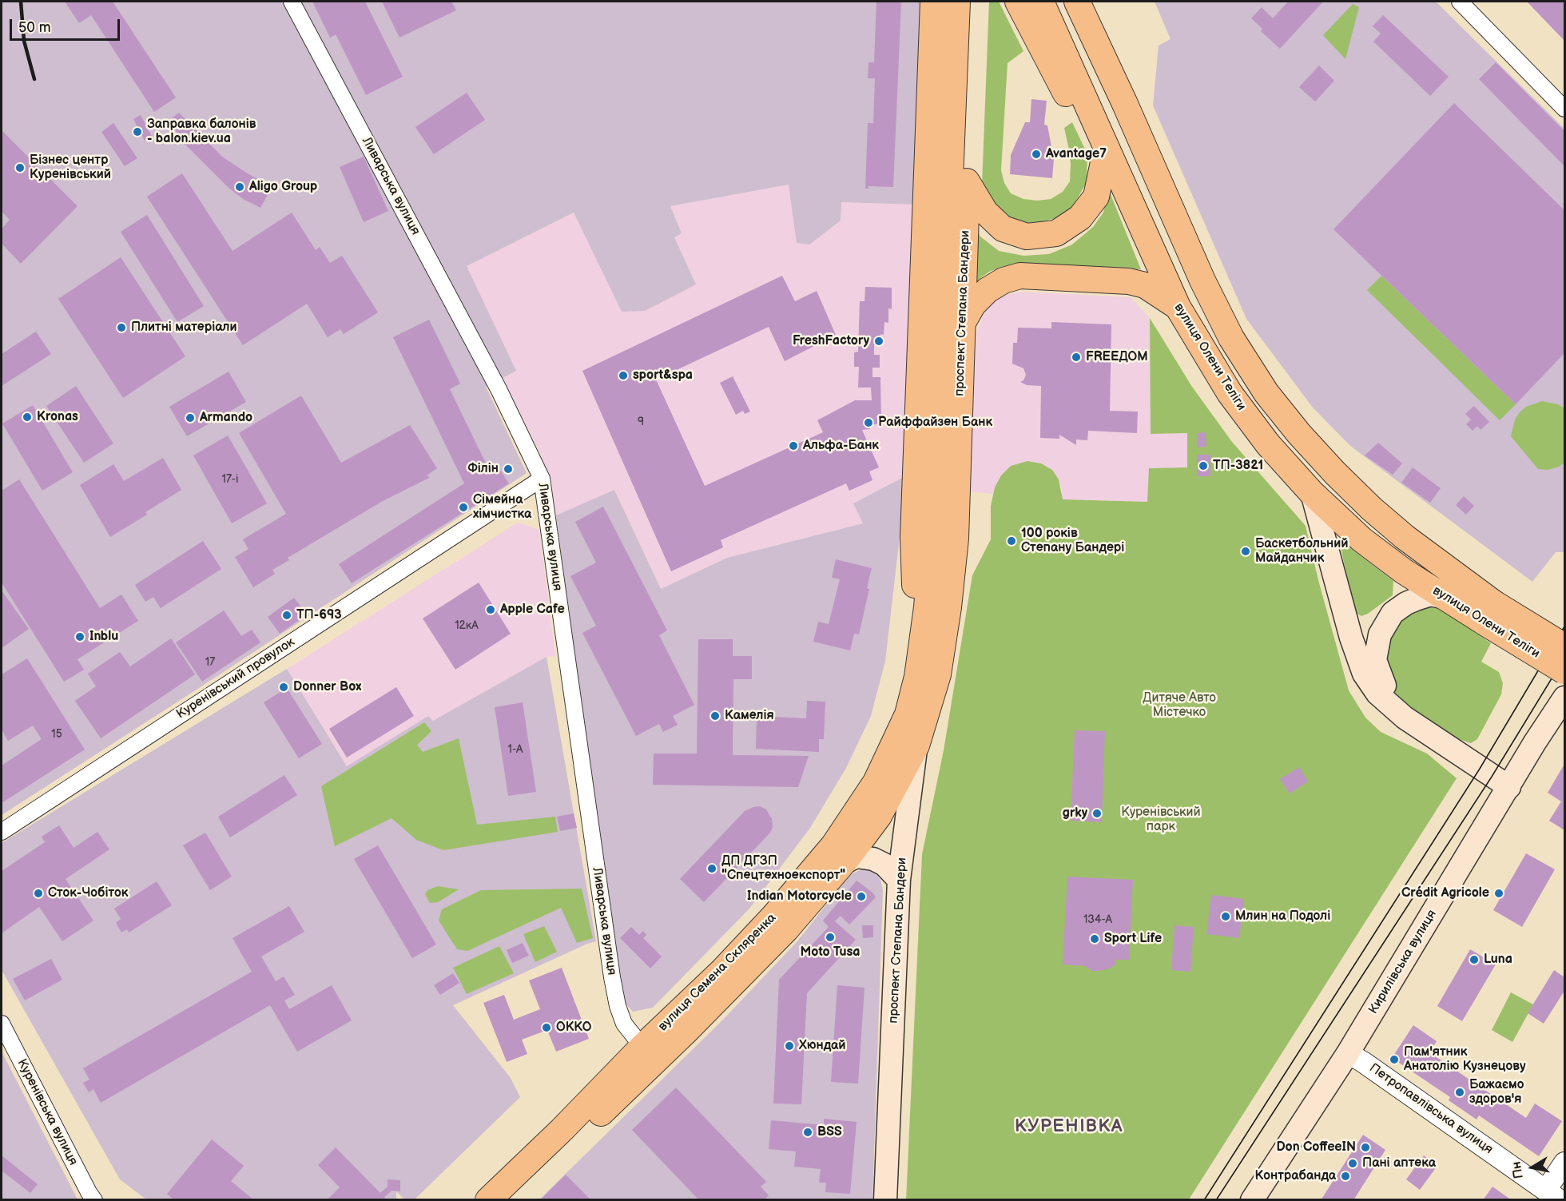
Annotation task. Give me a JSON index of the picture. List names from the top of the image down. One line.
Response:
{"streets":{"main road":["проспект Степана Бандери","вулиця Олени Теліги","Кирилівська вулиця","вулиця Семена Скляренка"],"street":["Ливарська вулиця","Куренівський провулок","Петропавлівська вулиця","Куренівська вулиця"]},"crossings":[["Ливарська вулиця","Куренівський провулок"],["Ливарська вулиця","вулиця Семена Скляренка"],["проспект Степана Бандери","вулиця Семена Скляренка"],["Кирилівська вулиця","Петропавлівська вулиця"]],"districts":["КУРЕНІВКА"],"parks":["Дитяче Авто Містечко","Куренівський парк"],"places":["Заправка балонів - balon.kiev.ua","Avantage7","Бізнес центр Куренівський","Aligo Group","Плитні матеріали","FreshFactory","FREEДОМ","sport&spa","Kronas","Armando","Райффайзен Банк","Альфа-Банк","ТП-3821","Філін","Сімейна хімчистка","100 років Степану Бандері","Баскетбольний Майданчик","Apple Cafe","ТП-693","Inblu","Donner Box","Камелія","grky","ДП ДГЗП \"Спецтехноекспорт\"","Сток-Чобіток","Crédit Agricole","Indian Motorcycle","Млин на Подолі","Moto Tusa","Sport Life","Luna","ОККО","Хюндай","Пам'ятник Анатолію Кузнецову","Бажаємо здоров'я","BSS","Don CoffeeIN","Пані аптека","Контрабанда"],"house_numbers":["9","17-і","12кА","17","15","1-А","134-А"],"scale_bar":"50 m","north":"left"}
